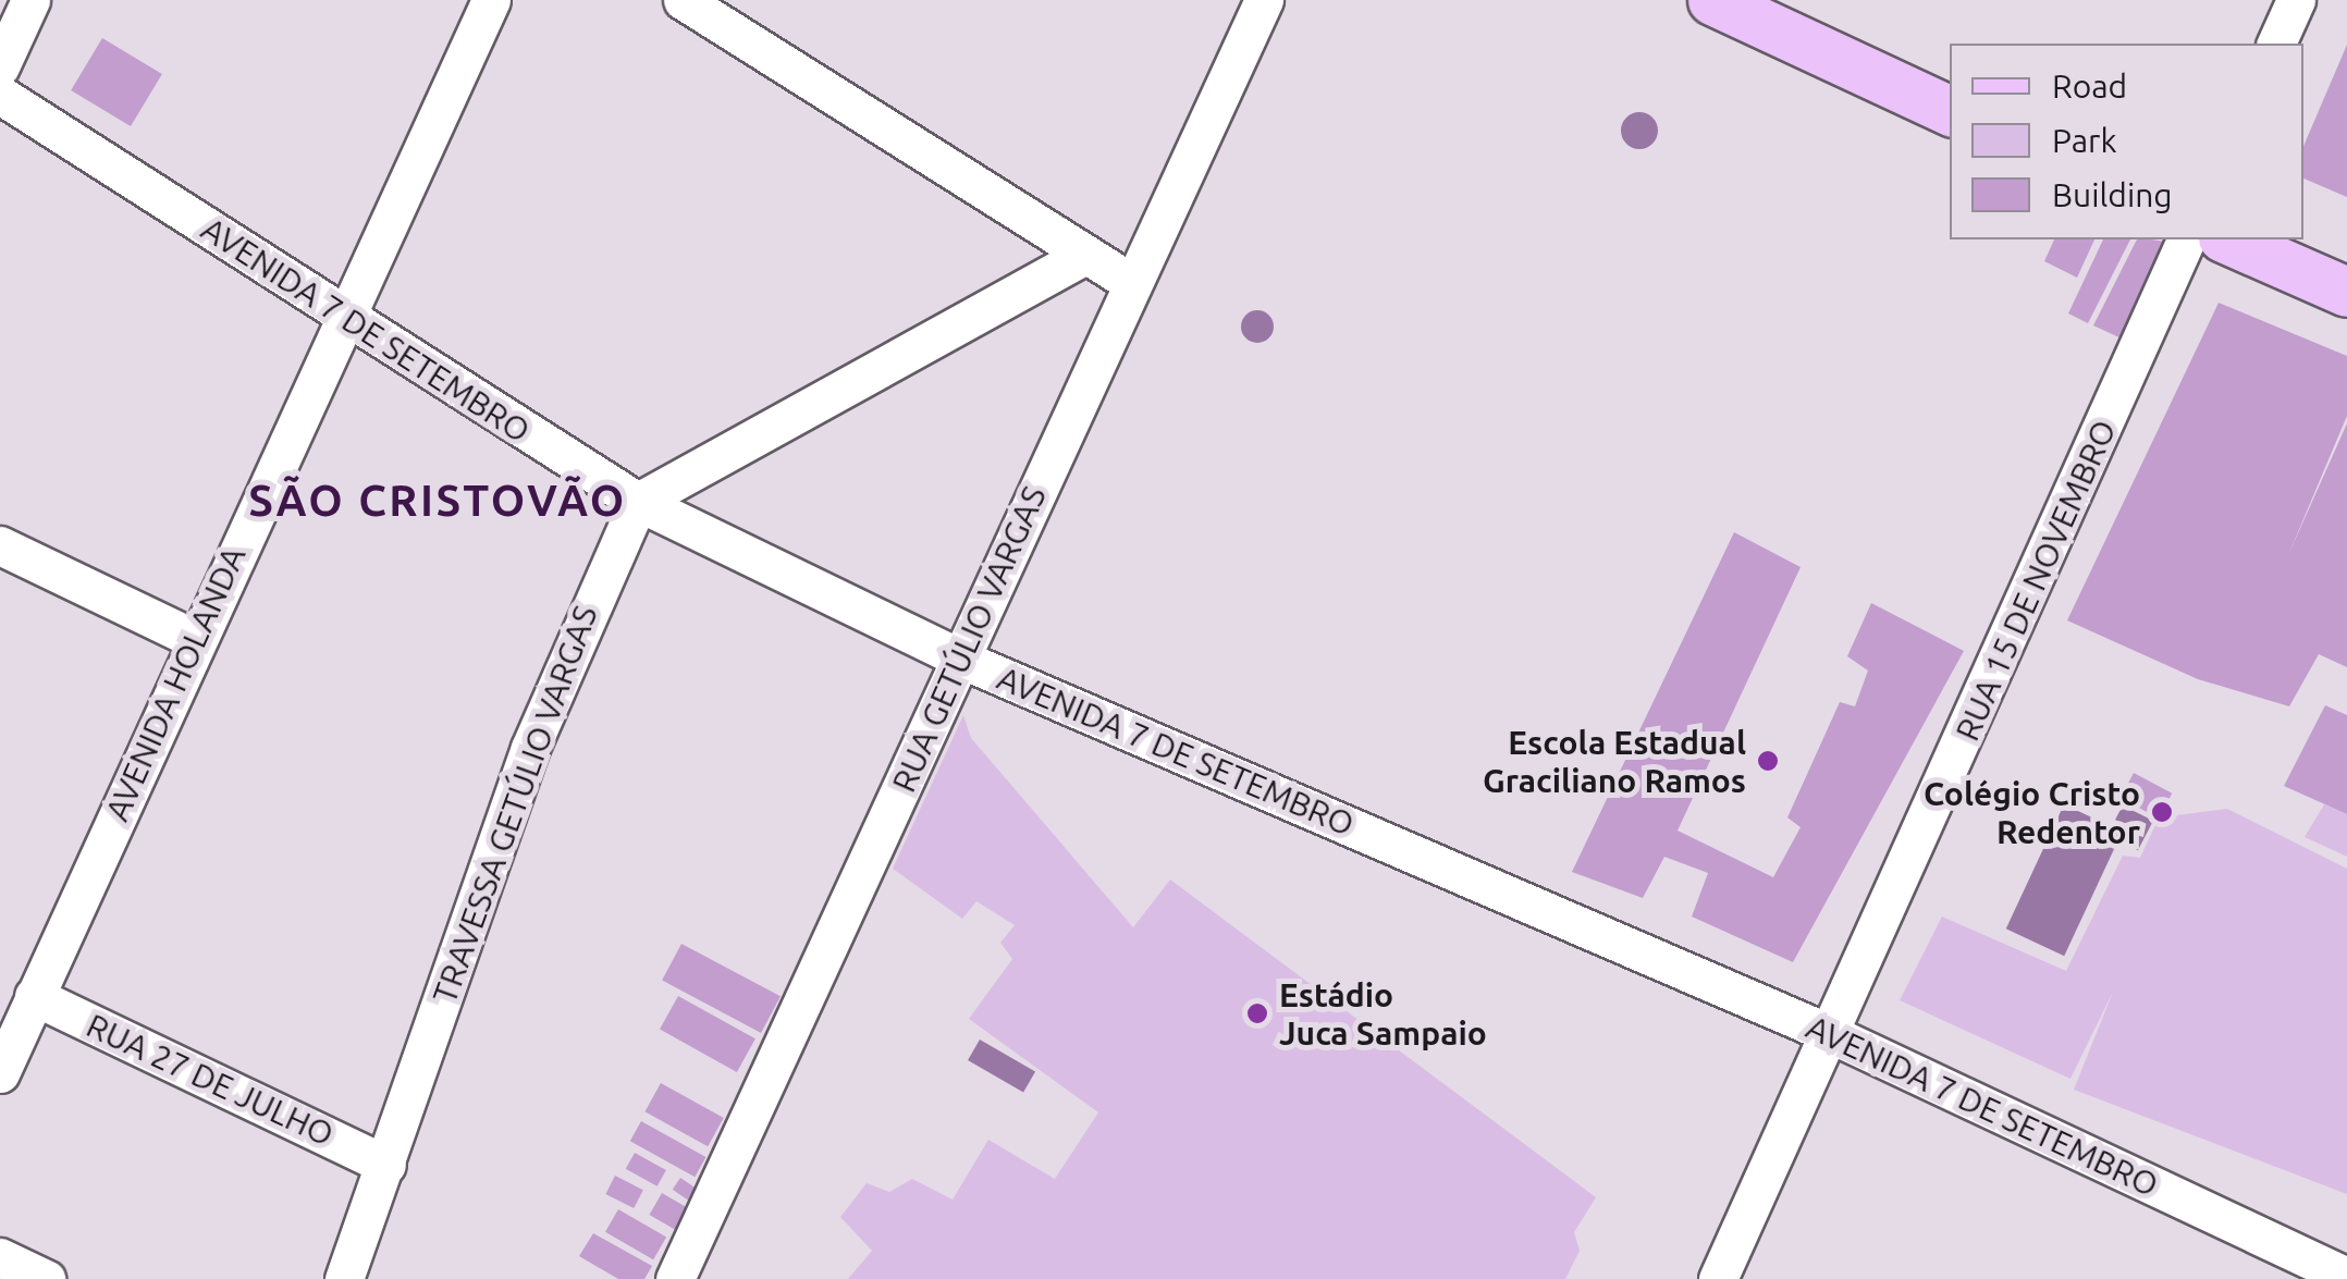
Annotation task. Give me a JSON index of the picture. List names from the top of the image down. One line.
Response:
{"streets":{"street":["AVENIDA 7 DE SETEMBRO","RUA 15 DE NOVEMBRO","RUA GETÚLIO VARGAS","AVENIDA HOLANDA","TRAVESSA GETÚLIO VARGAS","RUA 27 DE JULHO"]},"crossings":[["AVENIDA 7 DE SETEMBRO","RUA 15 DE NOVEMBRO"],["AVENIDA 7 DE SETEMBRO","RUA GETÚLIO VARGAS"],["AVENIDA 7 DE SETEMBRO","AVENIDA HOLANDA"],["AVENIDA 7 DE SETEMBRO","TRAVESSA GETÚLIO VARGAS"],["AVENIDA HOLANDA","RUA 27 DE JULHO"],["TRAVESSA GETÚLIO VARGAS","RUA 27 DE JULHO"]],"districts":["SÃO CRISTOVÃO"],"places":["Escola Estadual Graciliano Ramos","Colégio Cristo Redentor","Estádio Juca Sampaio"],"legend":["Road","Park","Building"]}
